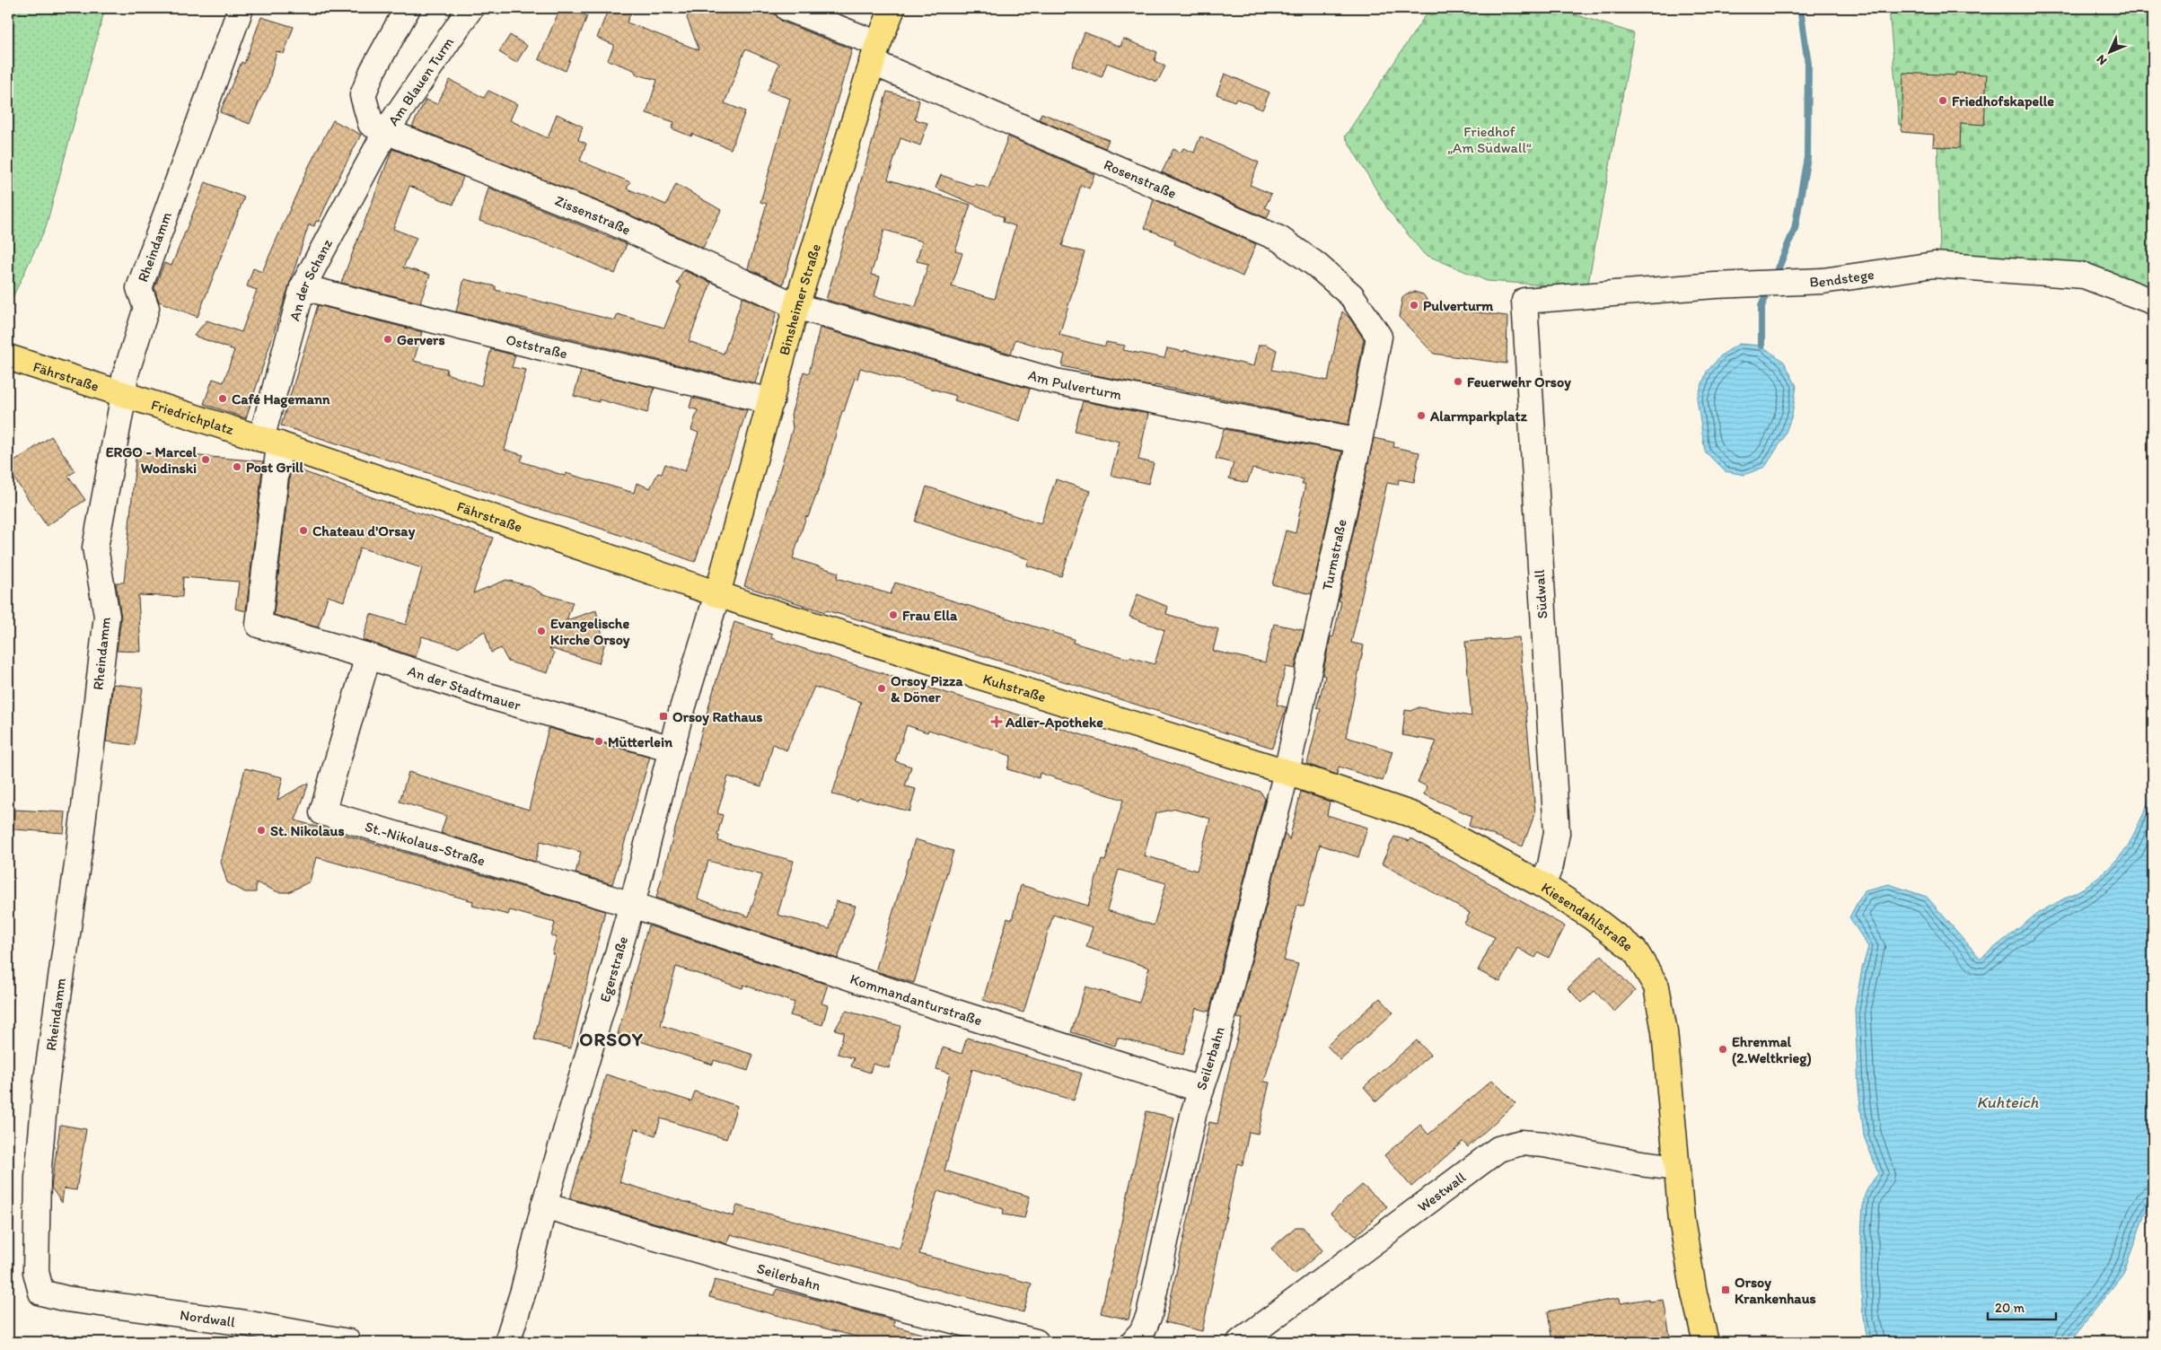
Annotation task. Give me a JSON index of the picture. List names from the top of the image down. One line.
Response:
{"streets":{"main road":["Binsheimer Straße","Fährstraße","Friedrichplatz","Kuhstraße","Kiesendahlstraße"],"street":["Am Blauen Turm","Rosenstraße","Zissenstraße","Rheindamm","Bendstege","An der Schanz","Oststraße","Am Pulverturm","Turmstraße","Südwall","An der Stadtmauer","St.-Nikolaus-Straße","Egerstraße","Kommandanturstraße","Seilerbahn","Westwall","Nordwall"]},"crossings":[["Am Blauen Turm","Zissenstraße"],["Am Blauen Turm","An der Schanz"],["Rosenstraße","Binsheimer Straße"],["Rosenstraße","Turmstraße"],["Zissenstraße","An der Schanz"],["Zissenstraße","Binsheimer Straße"],["Zissenstraße","Am Pulverturm"],["Rheindamm","Fährstraße"],["Rheindamm","Friedrichplatz"],["Rheindamm","Nordwall"],["Bendstege","Südwall"],["An der Schanz","Oststraße"],["An der Schanz","Fährstraße"],["An der Schanz","Friedrichplatz"],["An der Schanz","An der Stadtmauer"],["Binsheimer Straße","Oststraße"],["Binsheimer Straße","Fährstraße"],["Binsheimer Straße","Am Pulverturm"],["Binsheimer Straße","Kuhstraße"],["Binsheimer Straße","Egerstraße"],["Fährstraße","Friedrichplatz"],["Fährstraße","An der Stadtmauer"],["Fährstraße","Kuhstraße"],["Fährstraße","Egerstraße"],["Am Pulverturm","Turmstraße"],["Friedrichplatz","An der Stadtmauer"],["Turmstraße","Kuhstraße"],["Turmstraße","Kiesendahlstraße"],["Turmstraße","Seilerbahn"],["Südwall","Kiesendahlstraße"],["An der Stadtmauer","St.-Nikolaus-Straße"],["An der Stadtmauer","Egerstraße"],["Kuhstraße","Kiesendahlstraße"],["Kuhstraße","Egerstraße"],["Kuhstraße","Seilerbahn"],["St.-Nikolaus-Straße","Egerstraße"],["St.-Nikolaus-Straße","Kommandanturstraße"],["Kiesendahlstraße","Seilerbahn"],["Kiesendahlstraße","Westwall"],["Egerstraße","Kommandanturstraße"],["Egerstraße","Seilerbahn"],["Kommandanturstraße","Seilerbahn"]],"districts":["ORSOY"],"water":["Kuhteich"],"parks":["Friedhof „Am Südwall“"],"places":{"other":["Friedhofskapelle","Pulverturm","Gervers","Feuerwehr Orsoy","Café Hagemann","Alarmparkplatz","ERGO - Marcel Wodinski","Post Grill","Chateau d'Orsay","Frau Ella","Evangelische Kirche Orsoy","Orsoy Pizza & Döner","Mütterlein","St. Nikolaus","Ehrenmal (2.Weltkrieg)"],"transit":["Orsoy Rathaus","Orsoy Krankenhaus"],"health":["Adler-Apotheke"]},"scale_bar":"20 m","north":"bottom left"}
